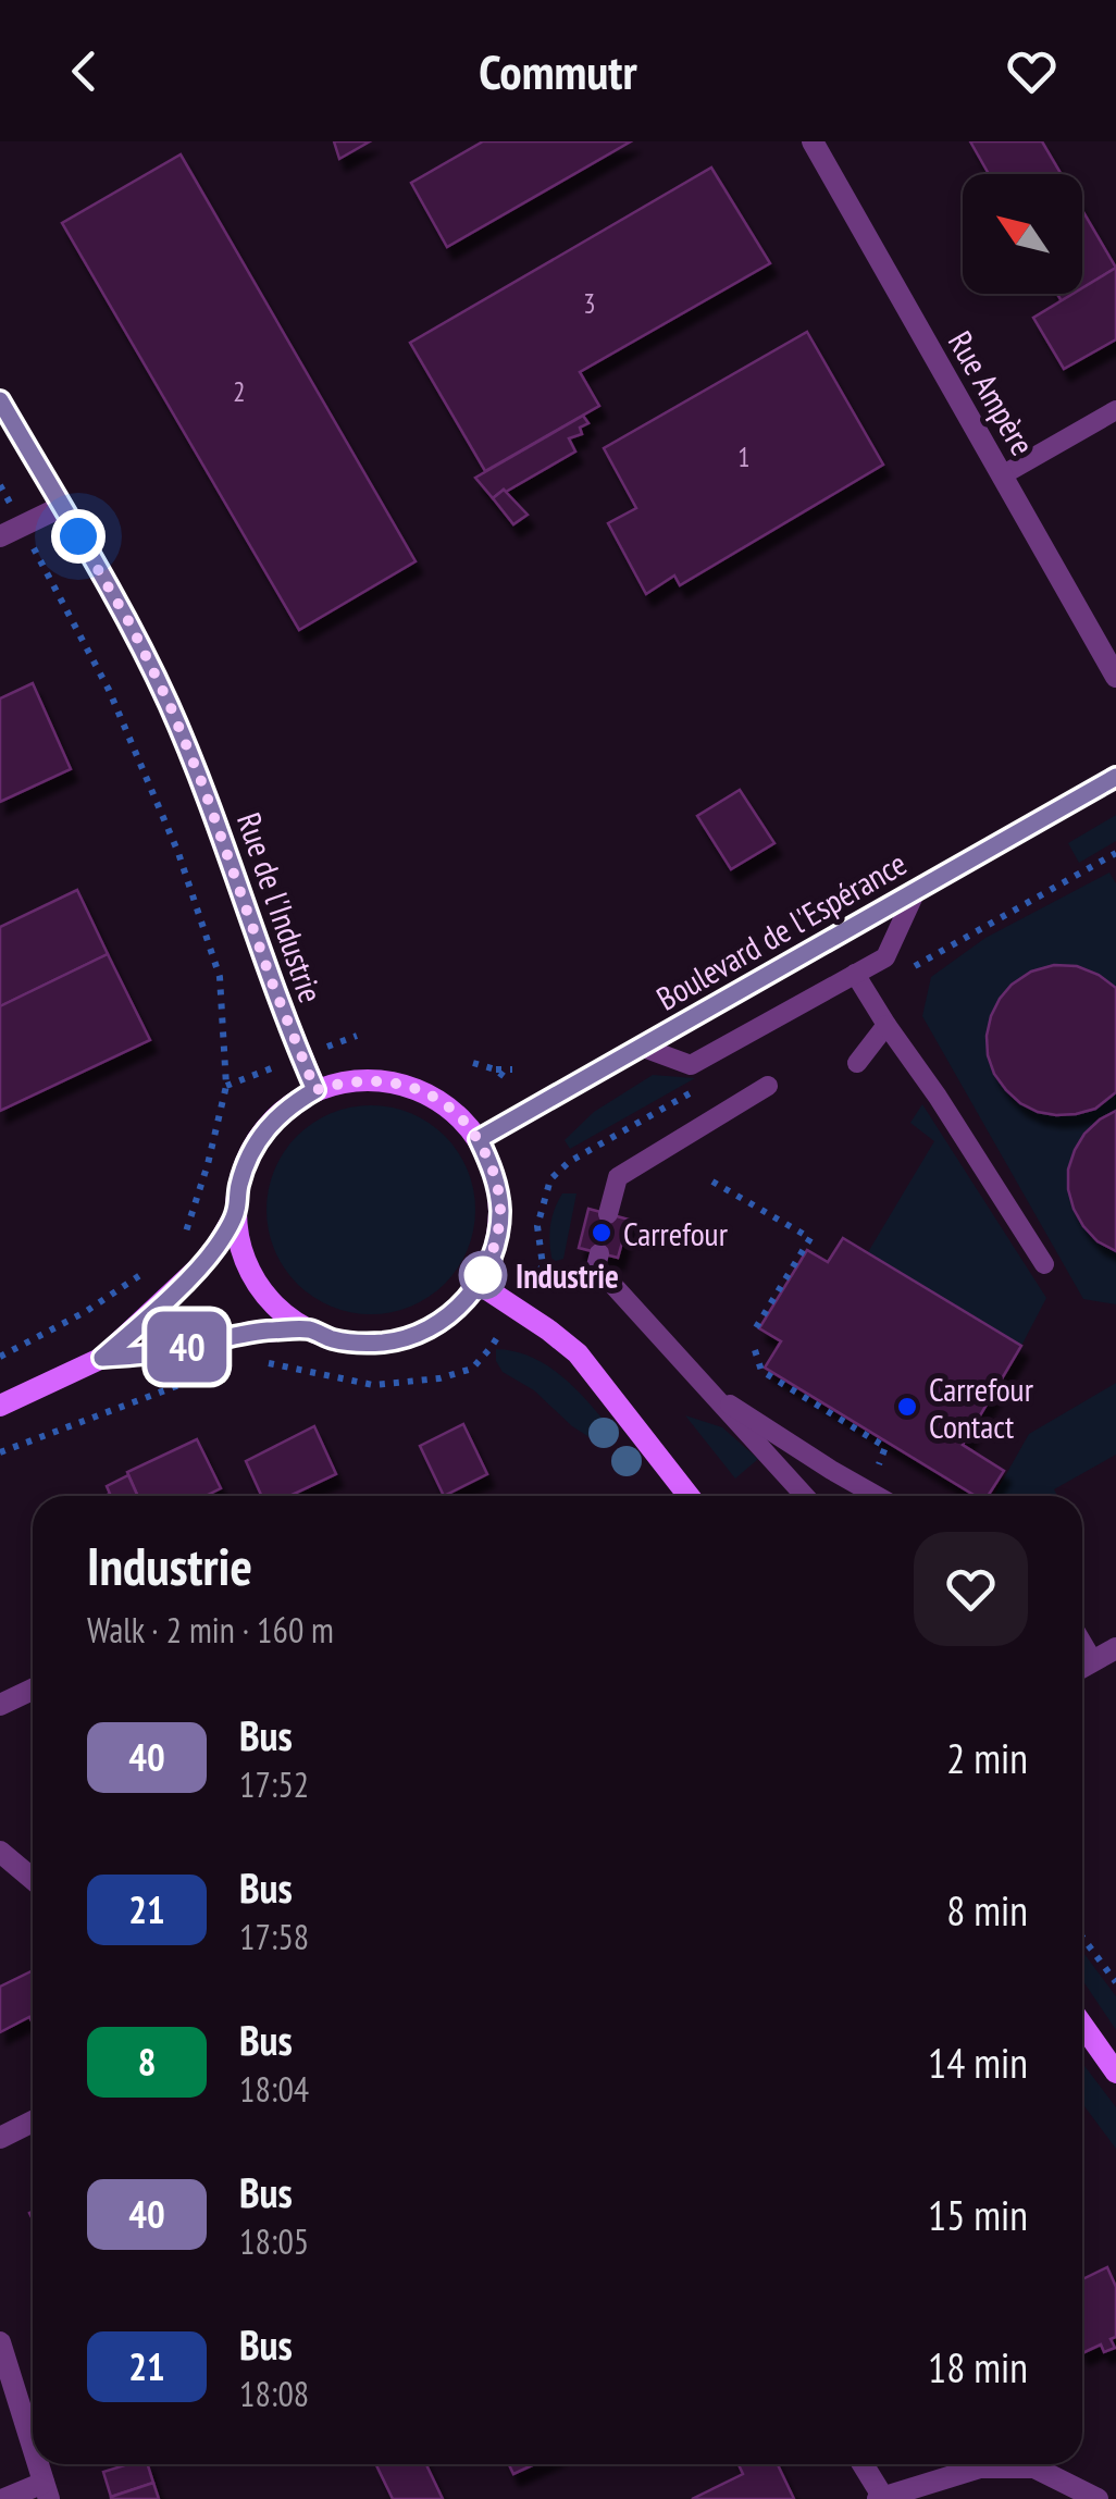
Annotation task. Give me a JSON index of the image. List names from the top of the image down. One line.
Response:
{"streets":{"street":["Rue Ampère","Rue de l'Industrie","Boulevard de l'Espérance"]},"crossings":[["Rue de l'Industrie","Boulevard de l'Espérance"]],"places":["Carrefour","Industrie","Carrefour Contact"],"lines":["bus line 40"],"house_numbers":["3","2","1"],"north":"top left","page":{"header":"Commutr","on_map":"40","heading":["Industrie","Walk · 2 min · 160 m"],"list":[{"mark":"40","name":"Bus","note":"17:52","value":"2 min"},{"mark":"21","name":"Bus","note":"17:58","value":"8 min"},{"mark":"8","name":"Bus","note":"18:04","value":"14 min"},{"mark":"40","name":"Bus","note":"18:05","value":"15 min"},{"mark":"21","name":"Bus","note":"18:08","value":"18 min"}]}}
